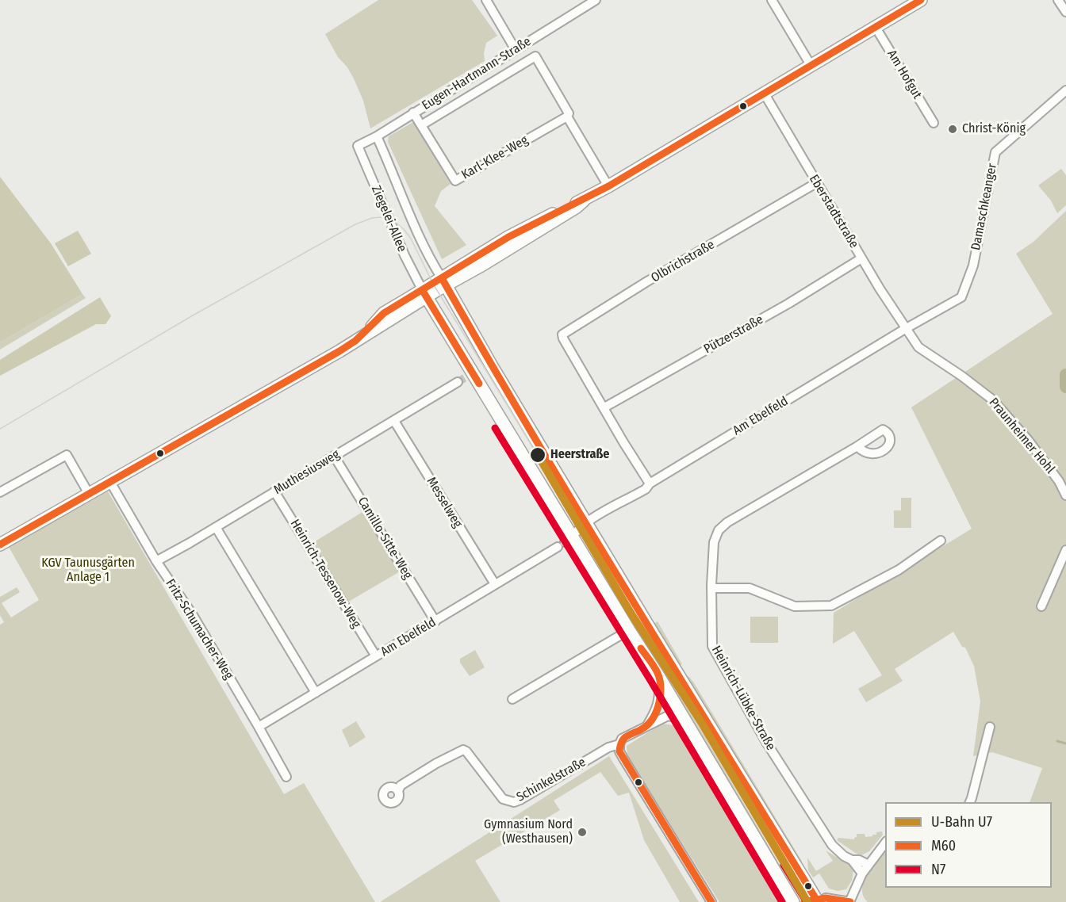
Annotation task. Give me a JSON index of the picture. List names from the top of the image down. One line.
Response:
{"streets":{"street":["Eugen-Hartmann-Straße","Am Hofgut","Karl-Klee-Weg","Damaschkeanger","Eberstadtstraße","Ziegelei-Allee","Olbrichstraße","Pützerstraße","Am Ebelfeld","Praunheimer Hohl","Muthesiusweg","Messelweg","Camillo-Sitte-Weg","Heinrich-Tessenow-Weg","Fritz-Schumacher-Weg","Heinrich-Lübke-Straße","Schinkelstraße"]},"crossings":[["Eugen-Hartmann-Straße","Karl-Klee-Weg"],["Eugen-Hartmann-Straße","Ziegelei-Allee"],["Damaschkeanger","Am Ebelfeld"],["Eberstadtstraße","Olbrichstraße"],["Eberstadtstraße","Pützerstraße"],["Eberstadtstraße","Am Ebelfeld"],["Eberstadtstraße","Praunheimer Hohl"],["Olbrichstraße","Pützerstraße"],["Am Ebelfeld","Praunheimer Hohl"],["Am Ebelfeld","Messelweg"],["Am Ebelfeld","Camillo-Sitte-Weg"],["Am Ebelfeld","Heinrich-Tessenow-Weg"],["Am Ebelfeld","Fritz-Schumacher-Weg"],["Muthesiusweg","Messelweg"],["Muthesiusweg","Camillo-Sitte-Weg"],["Muthesiusweg","Heinrich-Tessenow-Weg"],["Muthesiusweg","Fritz-Schumacher-Weg"]],"parks":["KGV Taunusgärten Anlage 1"],"places":["Christ-König","Heerstraße","Gymnasium Nord (Westhausen)"],"lines":["transit line M60","transit line N7","metro line U7"],"legend":["U-Bahn U7","M60","N7"]}
